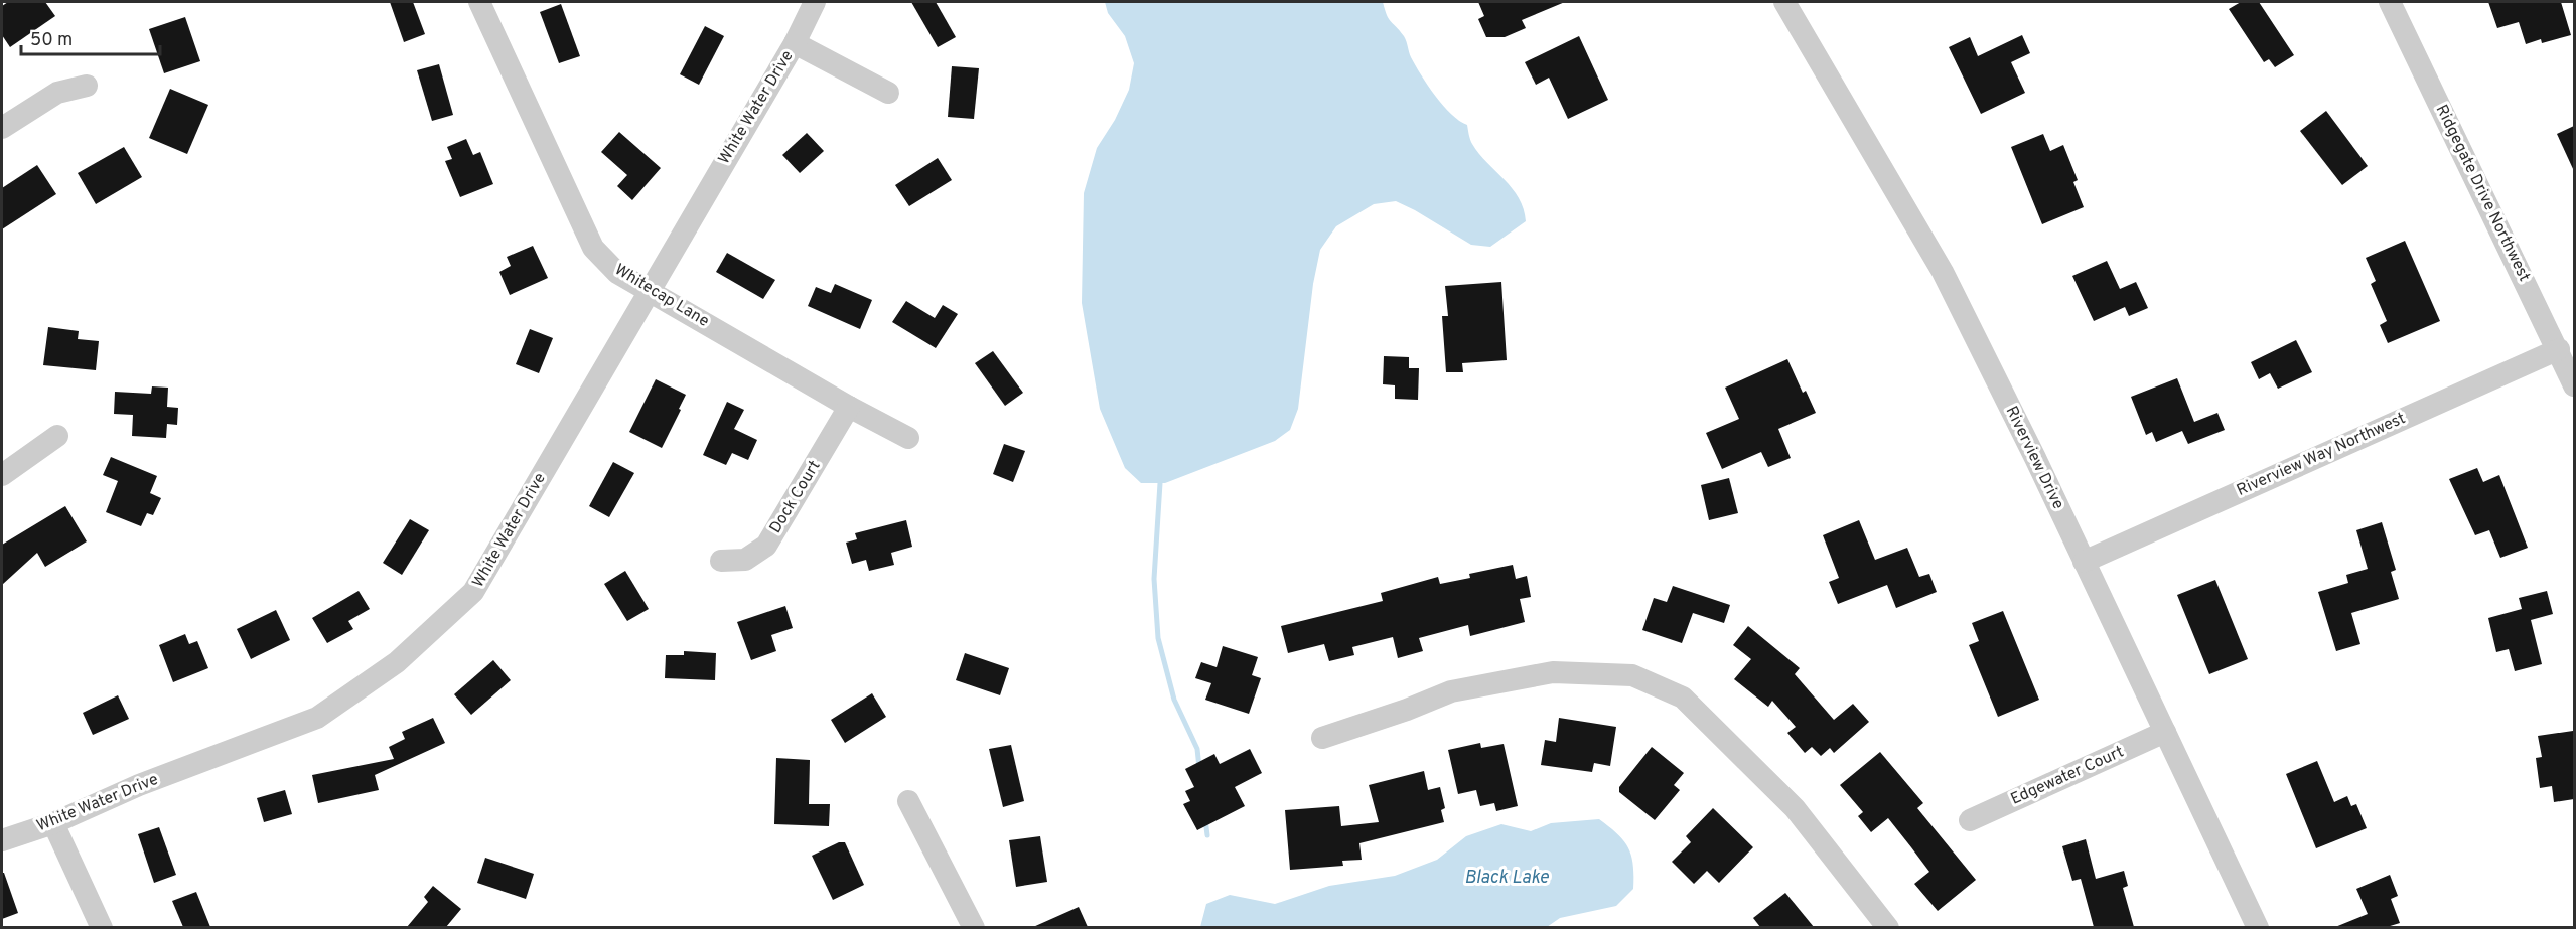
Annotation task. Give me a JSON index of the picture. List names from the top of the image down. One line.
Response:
{"streets":{"street":["White Water Drive","Ridgegate Drive Northwest","Whitecap Lane","Riverview Way Northwest","Riverview Drive","Dock Court","Edgewater Court"]},"crossings":[["White Water Drive","Whitecap Lane"],["Ridgegate Drive Northwest","Riverview Way Northwest"],["Whitecap Lane","Dock Court"],["Riverview Way Northwest","Riverview Drive"],["Riverview Drive","Edgewater Court"]],"water":["Black Lake"],"scale_bar":"50 m"}
